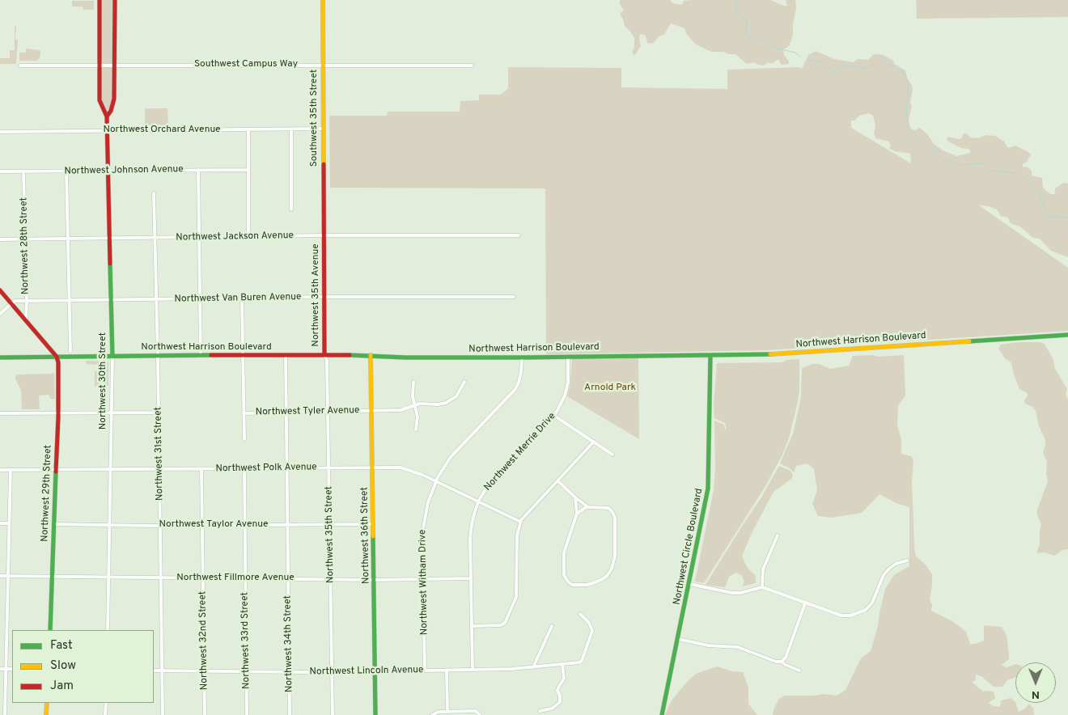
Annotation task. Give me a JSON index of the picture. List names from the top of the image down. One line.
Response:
{"streets":{"main road":["Southwest 35th Street","Northwest 35th Avenue","Northwest Harrison Boulevard","Northwest 30th Street","Northwest 29th Street","Northwest 36th Street","Northwest Circle Boulevard"],"street":["Southwest Campus Way","Northwest Orchard Avenue","Northwest Johnson Avenue","Northwest Jackson Avenue","Northwest 28th Street","Northwest Van Buren Avenue","Northwest Tyler Avenue","Northwest Merrie Drive","Northwest 31st Street","Northwest Polk Avenue","Northwest Taylor Avenue","Northwest 35th Street","Northwest Fillmore Avenue","Northwest Witham Drive","Northwest 32nd Street","Northwest 33rd Street","Northwest 34th Street","Northwest Lincoln Avenue"]},"crossings":[["Southwest Campus Way","Southwest 35th Street"],["Southwest 35th Street","Northwest Orchard Avenue"],["Southwest 35th Street","Northwest Jackson Avenue"],["Southwest 35th Street","Northwest 35th Avenue"],["Northwest Orchard Avenue","Northwest 30th Street"],["Northwest Johnson Avenue","Northwest 28th Street"],["Northwest Johnson Avenue","Northwest 30th Street"],["Northwest Jackson Avenue","Northwest 28th Street"],["Northwest Jackson Avenue","Northwest 35th Avenue"],["Northwest Jackson Avenue","Northwest 30th Street"],["Northwest Jackson Avenue","Northwest 31st Street"],["Northwest 28th Street","Northwest Van Buren Avenue"],["Northwest 35th Avenue","Northwest Van Buren Avenue"],["Northwest 35th Avenue","Northwest Harrison Boulevard"],["Northwest 35th Avenue","Northwest 35th Street"],["Northwest Van Buren Avenue","Northwest 30th Street"],["Northwest Van Buren Avenue","Northwest 31st Street"],["Northwest Harrison Boulevard","Northwest 30th Street"],["Northwest Harrison Boulevard","Northwest Merrie Drive"],["Northwest Harrison Boulevard","Northwest 31st Street"],["Northwest Harrison Boulevard","Northwest 29th Street"],["Northwest Harrison Boulevard","Northwest 35th Street"],["Northwest Harrison Boulevard","Northwest 36th Street"],["Northwest Harrison Boulevard","Northwest Circle Boulevard"],["Northwest Harrison Boulevard","Northwest Witham Drive"],["Northwest Harrison Boulevard","Northwest 34th Street"],["Northwest 30th Street","Northwest Polk Avenue"],["Northwest 30th Street","Northwest Taylor Avenue"],["Northwest 30th Street","Northwest Fillmore Avenue"],["Northwest Tyler Avenue","Northwest 35th Street"],["Northwest Tyler Avenue","Northwest 36th Street"],["Northwest Tyler Avenue","Northwest 34th Street"],["Northwest Merrie Drive","Northwest Polk Avenue"],["Northwest Merrie Drive","Northwest Fillmore Avenue"],["Northwest Merrie Drive","Northwest Lincoln Avenue"],["Northwest 31st Street","Northwest Polk Avenue"],["Northwest 31st Street","Northwest Taylor Avenue"],["Northwest 31st Street","Northwest Fillmore Avenue"],["Northwest 31st Street","Northwest Lincoln Avenue"],["Northwest Polk Avenue","Northwest 29th Street"],["Northwest Polk Avenue","Northwest 35th Street"],["Northwest Polk Avenue","Northwest 36th Street"],["Northwest Polk Avenue","Northwest Witham Drive"],["Northwest Polk Avenue","Northwest 32nd Street"],["Northwest Polk Avenue","Northwest 33rd Street"],["Northwest Polk Avenue","Northwest 34th Street"],["Northwest 29th Street","Northwest Taylor Avenue"],["Northwest 29th Street","Northwest Fillmore Avenue"],["Northwest Taylor Avenue","Northwest 35th Street"],["Northwest Taylor Avenue","Northwest 36th Street"],["Northwest Taylor Avenue","Northwest 32nd Street"],["Northwest Taylor Avenue","Northwest 33rd Street"],["Northwest Taylor Avenue","Northwest 34th Street"],["Northwest 35th Street","Northwest Fillmore Avenue"],["Northwest 35th Street","Northwest Lincoln Avenue"],["Northwest 36th Street","Northwest Fillmore Avenue"],["Northwest 36th Street","Northwest Lincoln Avenue"],["Northwest Fillmore Avenue","Northwest Witham Drive"],["Northwest Fillmore Avenue","Northwest 32nd Street"],["Northwest Fillmore Avenue","Northwest 33rd Street"],["Northwest Fillmore Avenue","Northwest 34th Street"],["Northwest Witham Drive","Northwest Lincoln Avenue"],["Northwest 32nd Street","Northwest Lincoln Avenue"],["Northwest 33rd Street","Northwest Lincoln Avenue"],["Northwest 34th Street","Northwest Lincoln Avenue"]],"parks":["Arnold Park"],"legend":["Fast","Slow","Jam"],"north":"bottom"}
